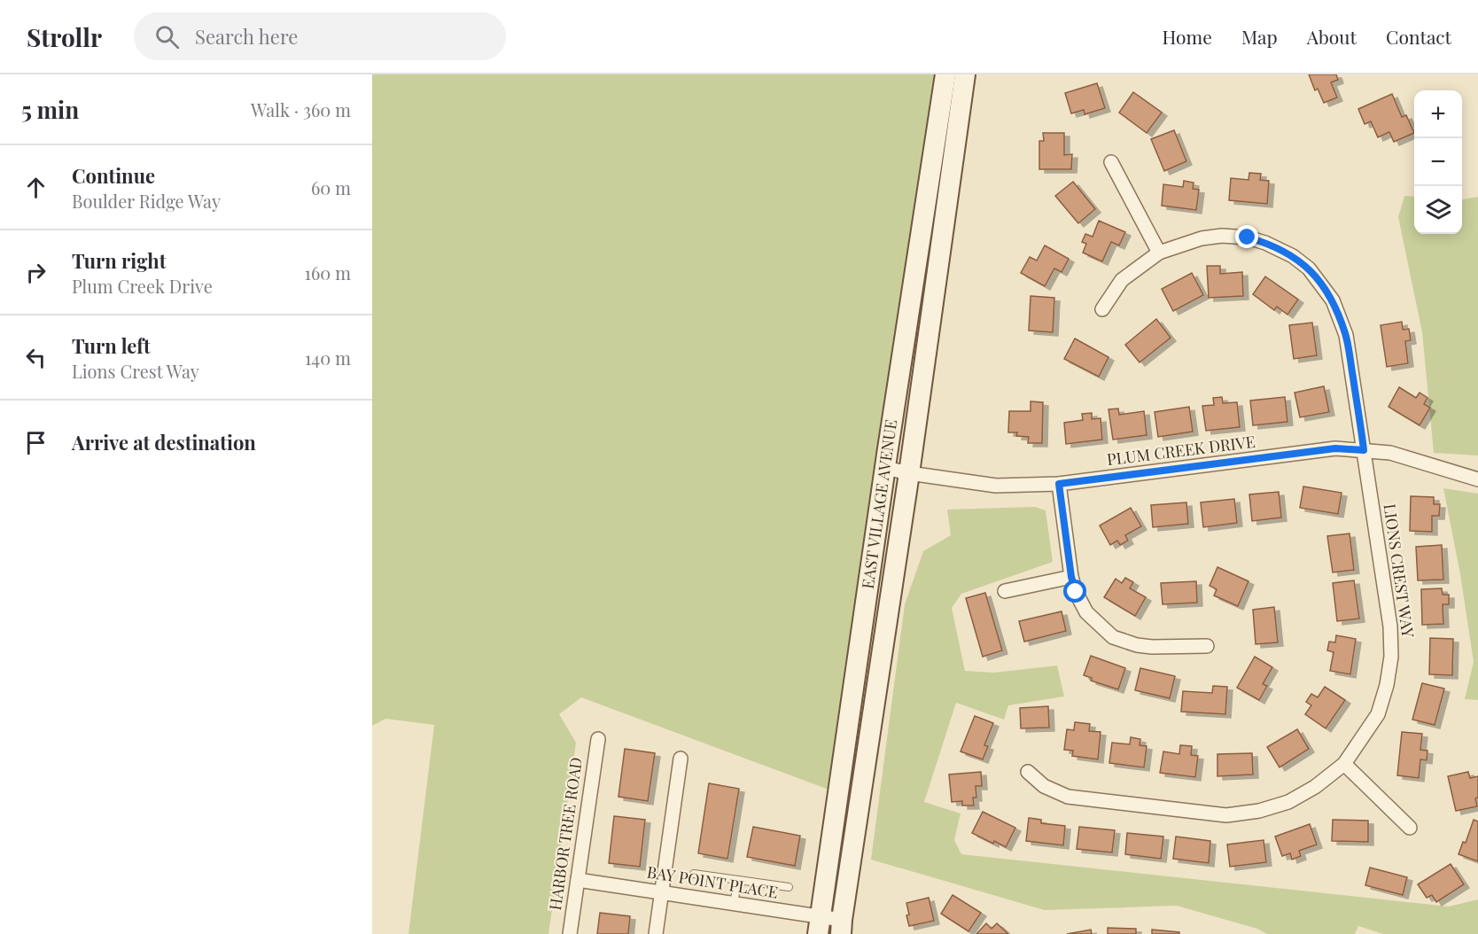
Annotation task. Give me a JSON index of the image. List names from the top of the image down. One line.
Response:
{"streets":{"street":["PLUM CREEK DRIVE","EAST VILLAGE AVENUE","LIONS CREST WAY","HARBOR TREE ROAD","BAY POINT PLACE"]},"crossings":[["PLUM CREEK DRIVE","EAST VILLAGE AVENUE"],["PLUM CREEK DRIVE","LIONS CREST WAY"],["EAST VILLAGE AVENUE","BAY POINT PLACE"],["HARBOR TREE ROAD","BAY POINT PLACE"]],"page":{"header":"Strollr","search":"Search here","nav":["Home","Map","About","Contact"],"heading":["5 min","Walk · 360 m"],"map_buttons":["+","−"],"list":[["Continue","Boulder Ridge Way","60 m"],["Turn right","Plum Creek Drive","160 m"],["Turn left","Lions Crest Way","140 m"],"Arrive at destination"]}}
